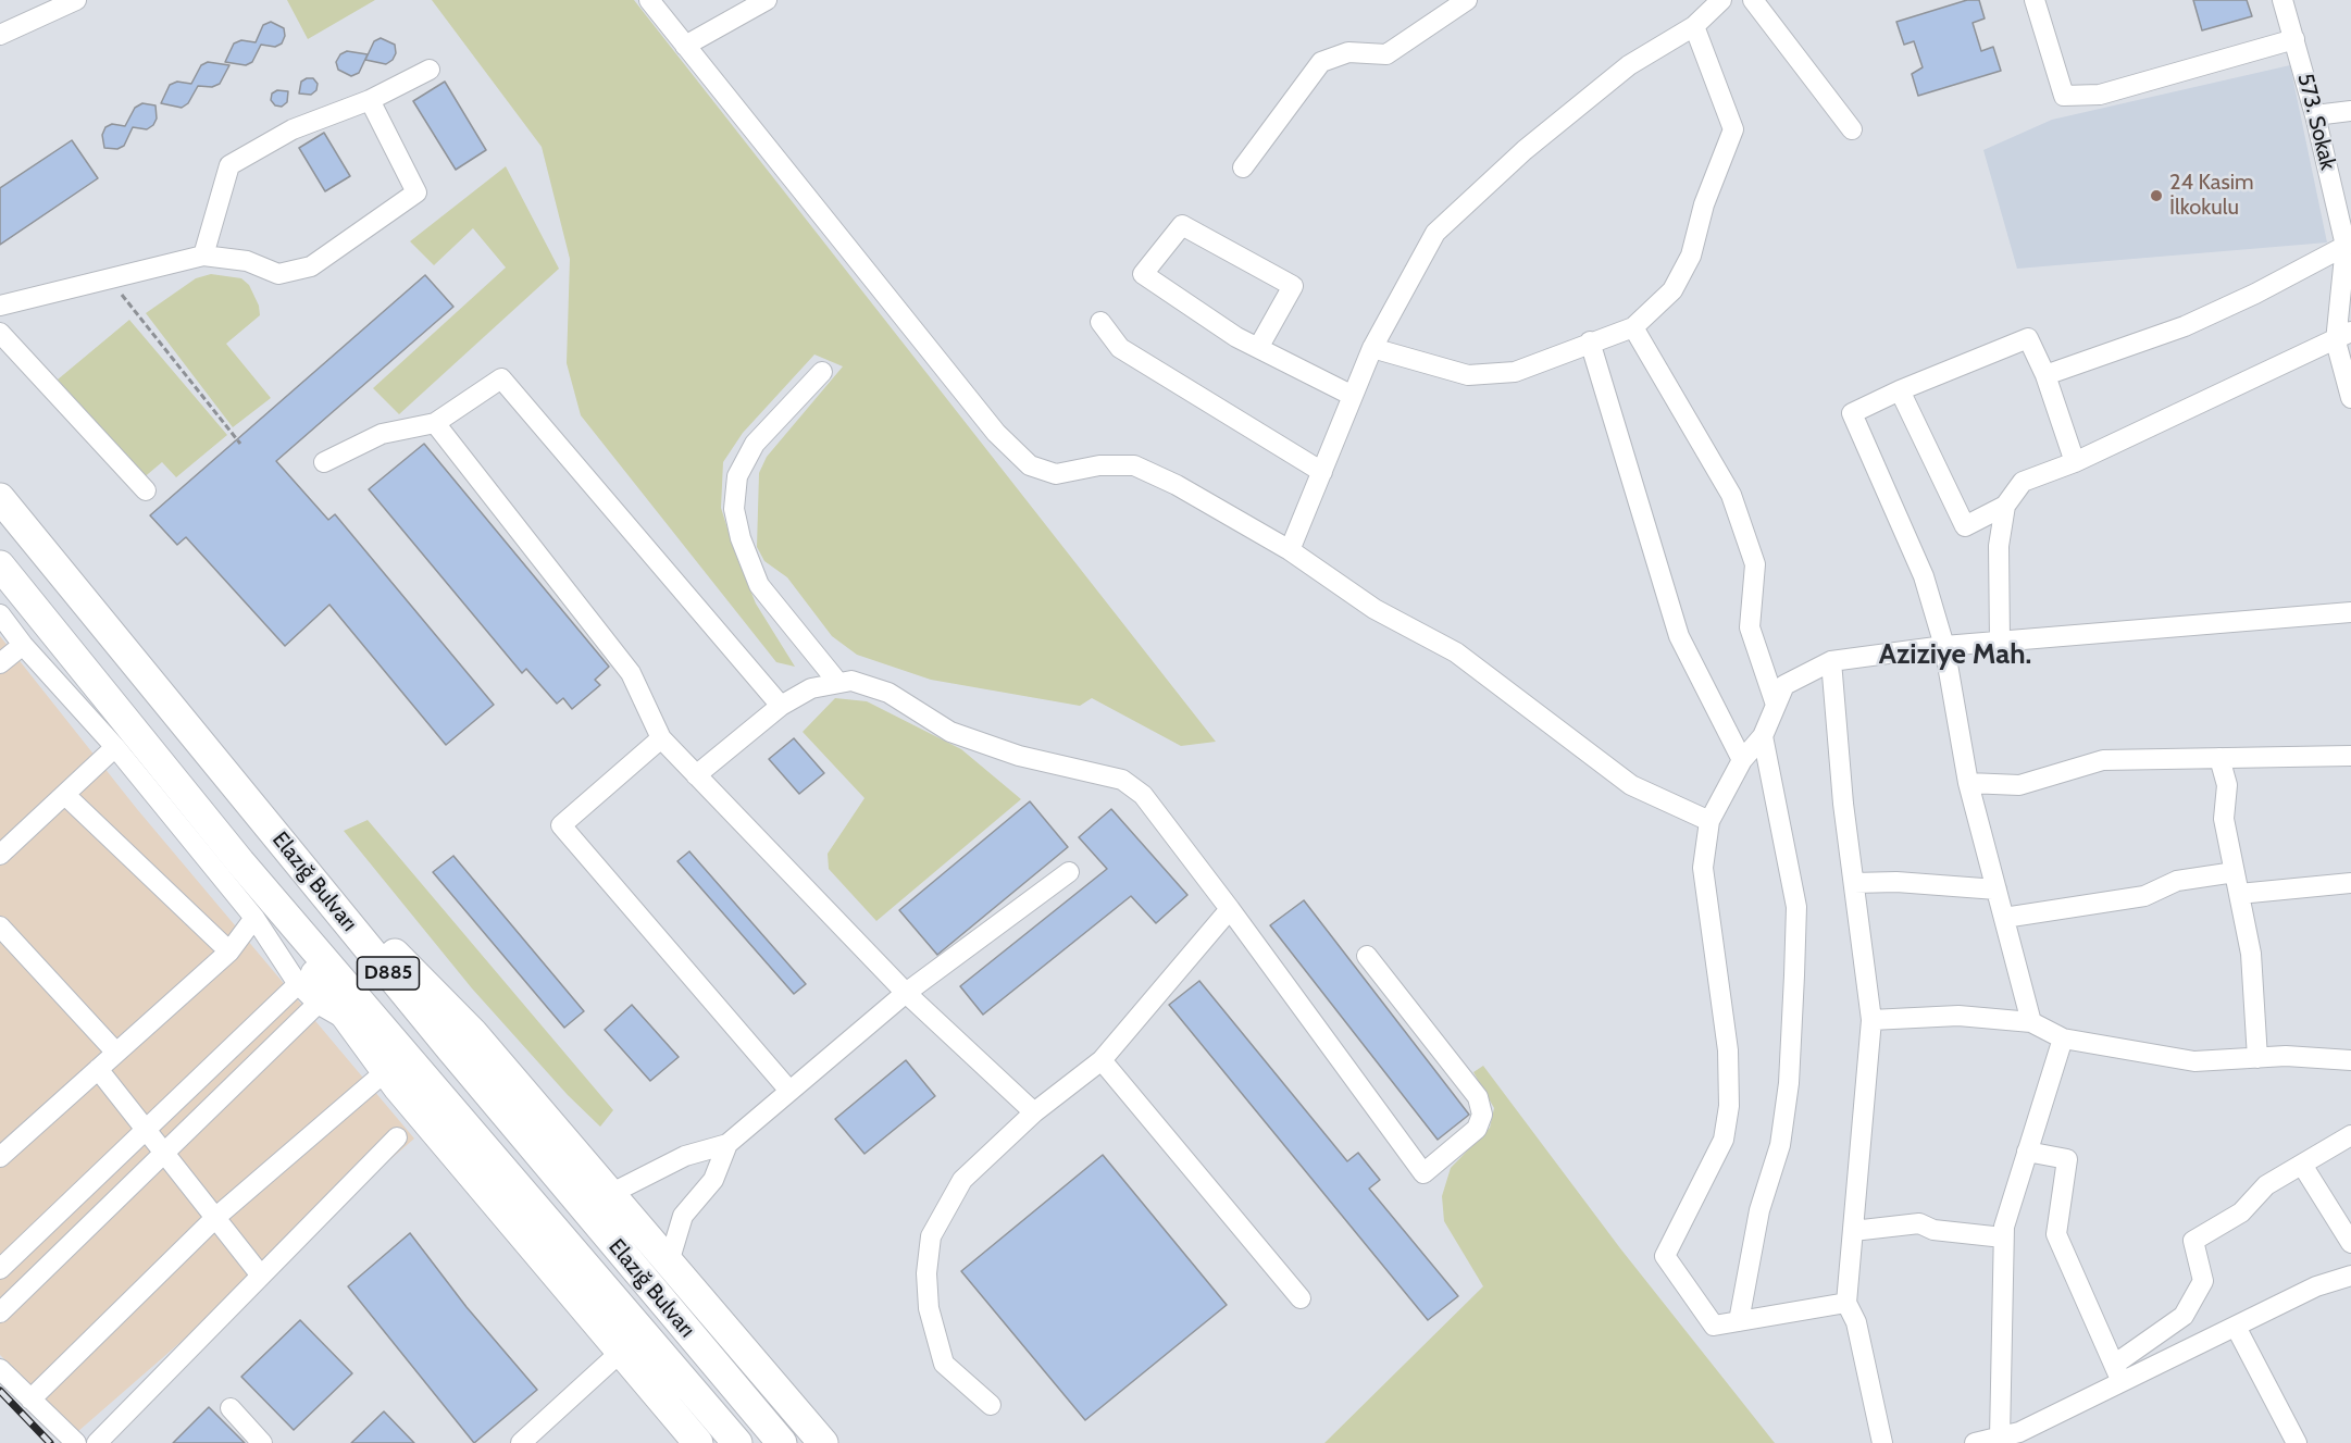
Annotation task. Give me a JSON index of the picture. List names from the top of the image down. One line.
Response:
{"streets":{"highway":["Elazığ Bulvarı","D885"],"street":["573. Sokak"]},"districts":["Aziziye Mah."],"places":["24 Kasim İlkokulu"]}
